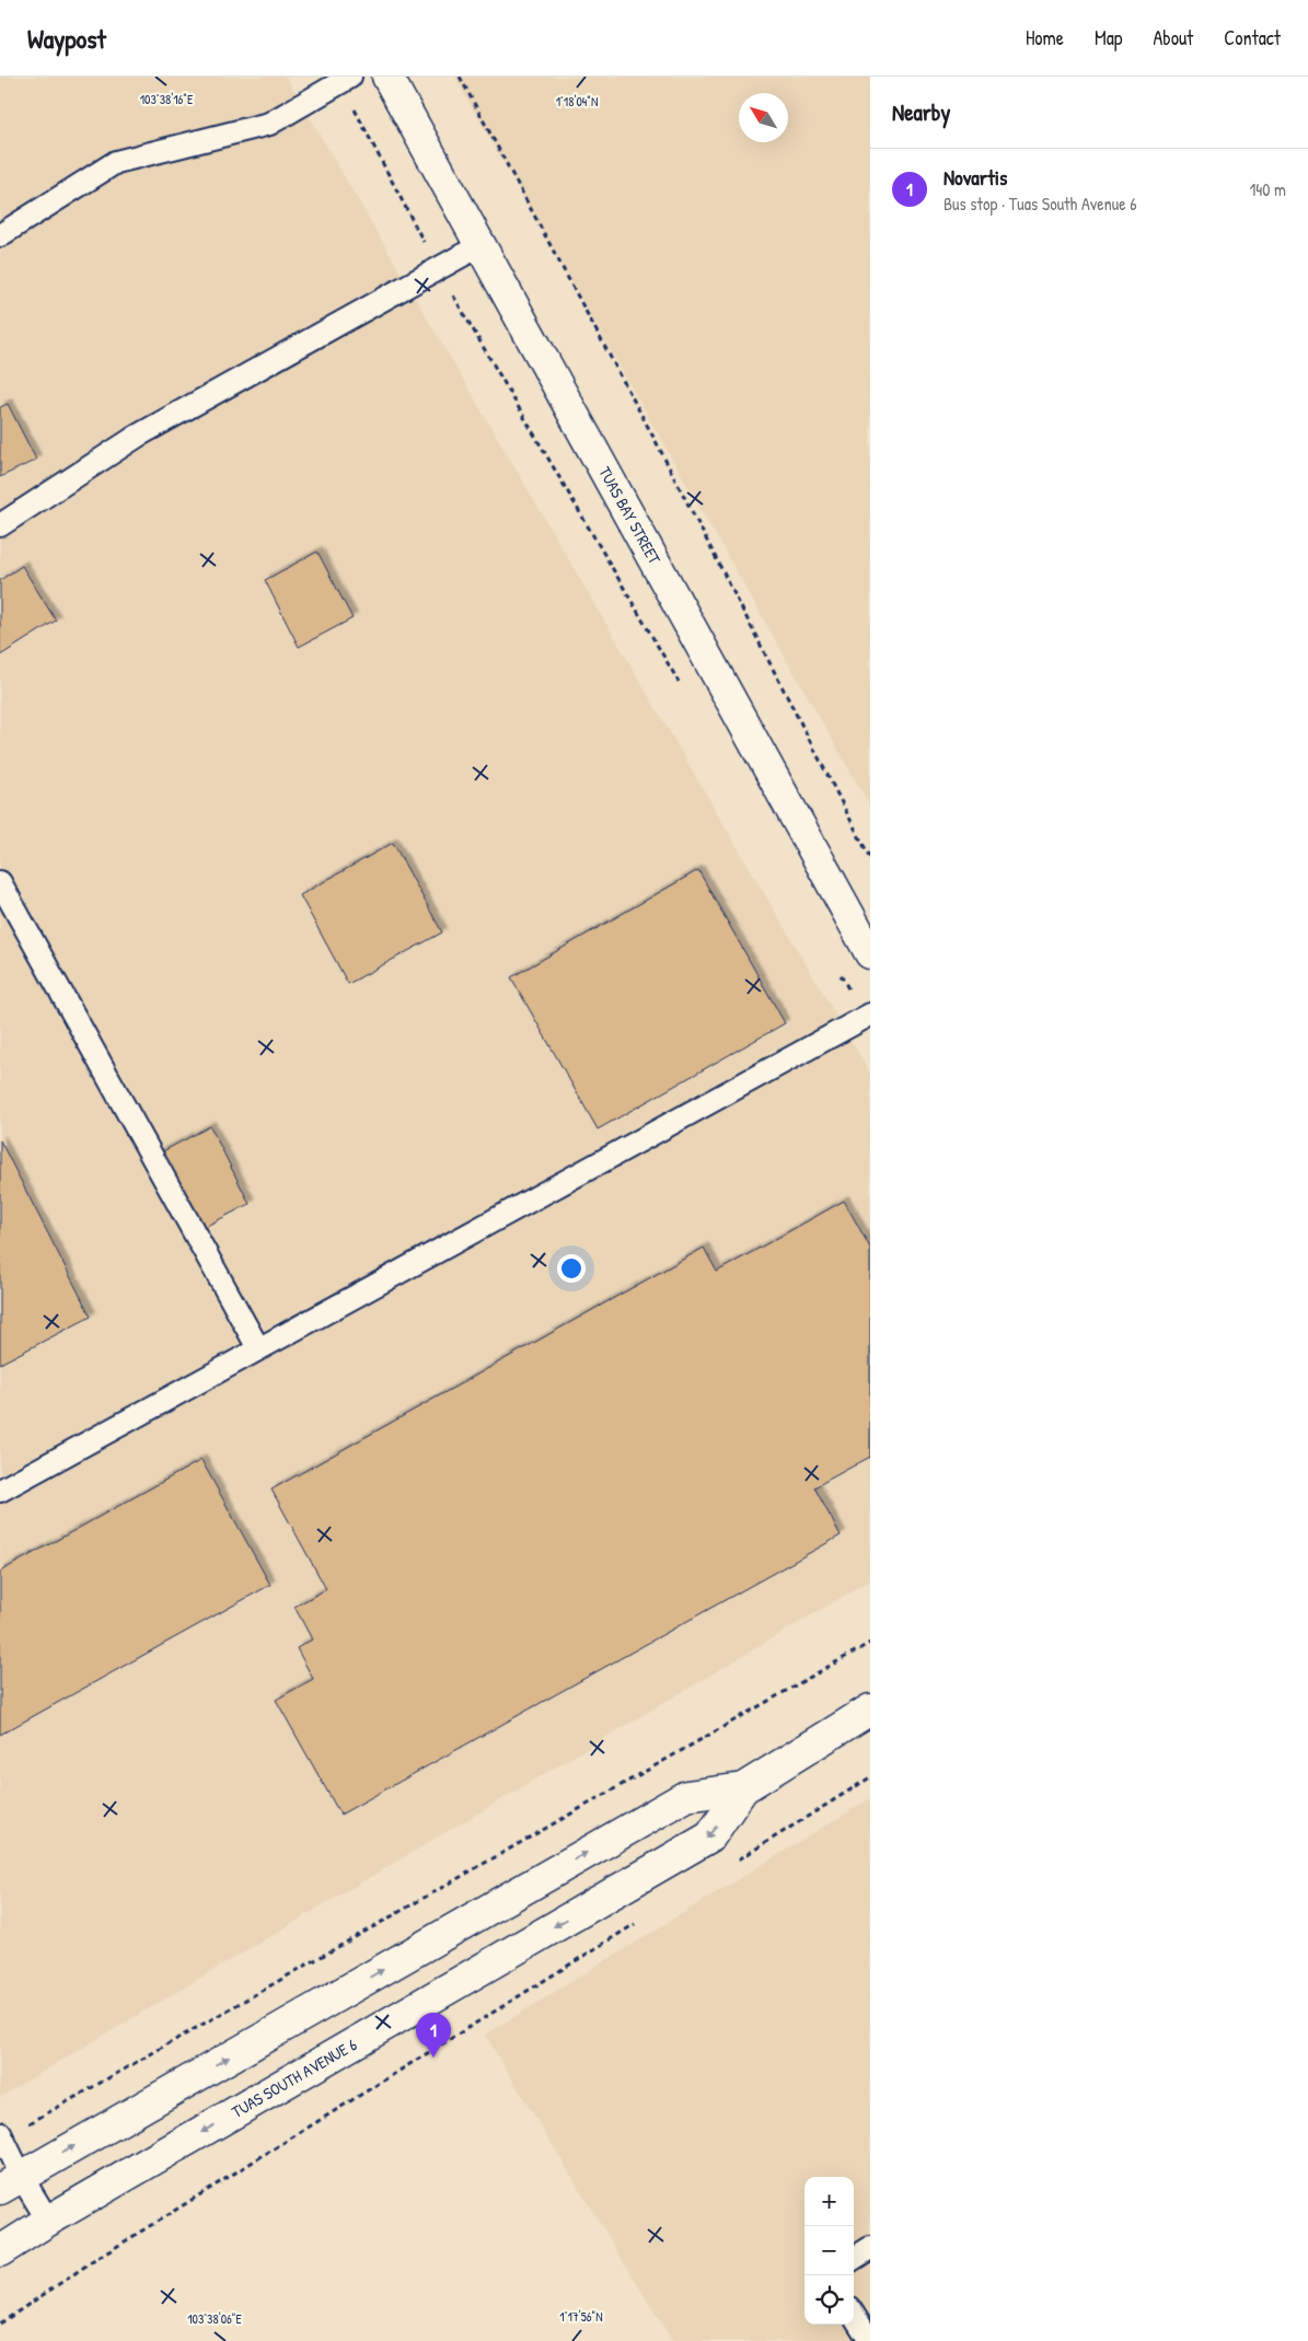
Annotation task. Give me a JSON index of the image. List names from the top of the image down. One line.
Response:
{"streets":{"street":["TUAS BAY STREET","TUAS SOUTH AVENUE 6"]},"north":"top left","page":{"header":"Waypost","nav":["Home","Map","About","Contact"],"heading":"Nearby","list":[{"mark":"1","name":"Novartis","note":"Bus stop · Tuas South Avenue 6","value":"140 m"}],"pins":"1","map_buttons":["+","−"]},"coordinates":["103°38'16\"E","1°18'04\"N","1°17'56\"N","103°38'06\"E"]}
